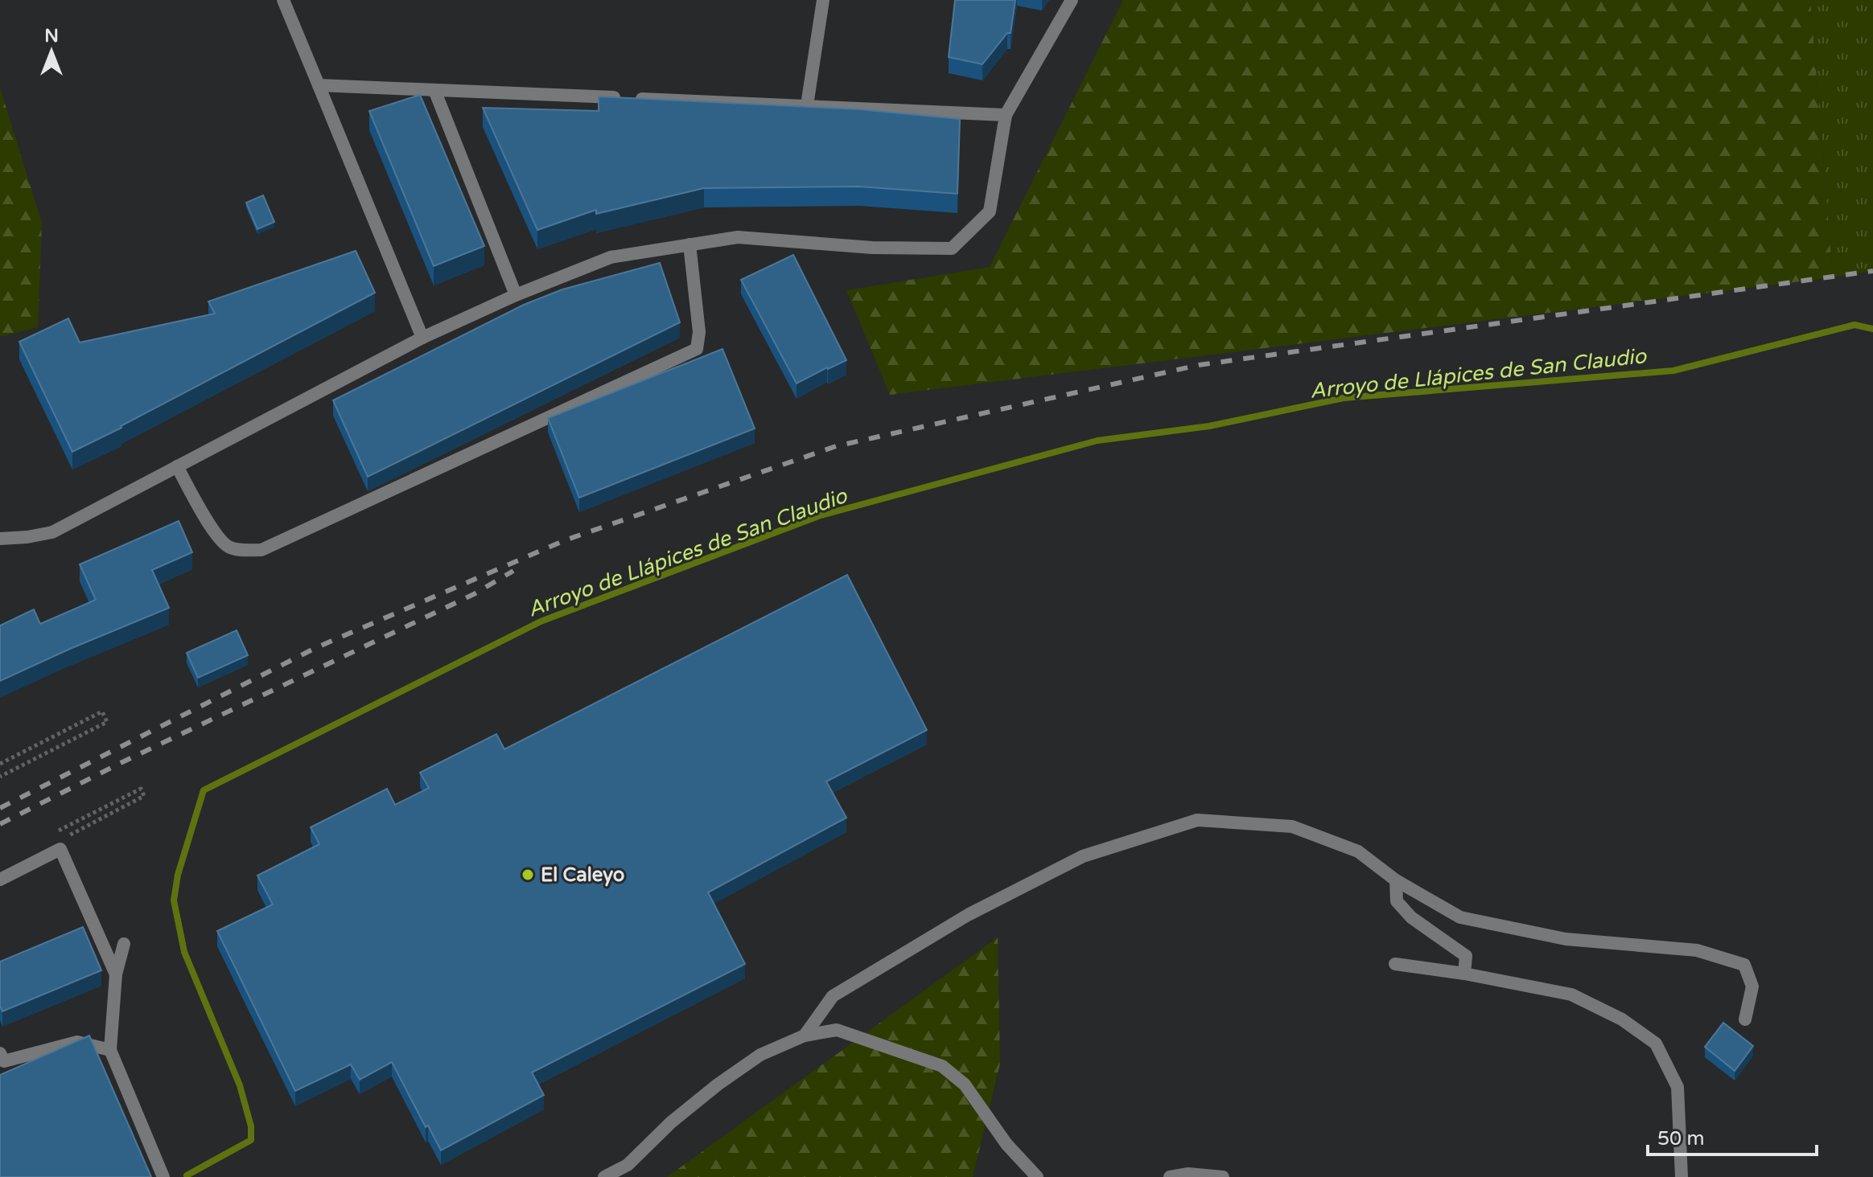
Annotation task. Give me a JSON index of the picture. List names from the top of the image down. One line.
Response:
{"water":["Arroyo de Llápices de San Claudio"],"places":["El Caleyo"],"scale_bar":"50 m","north":"top"}
